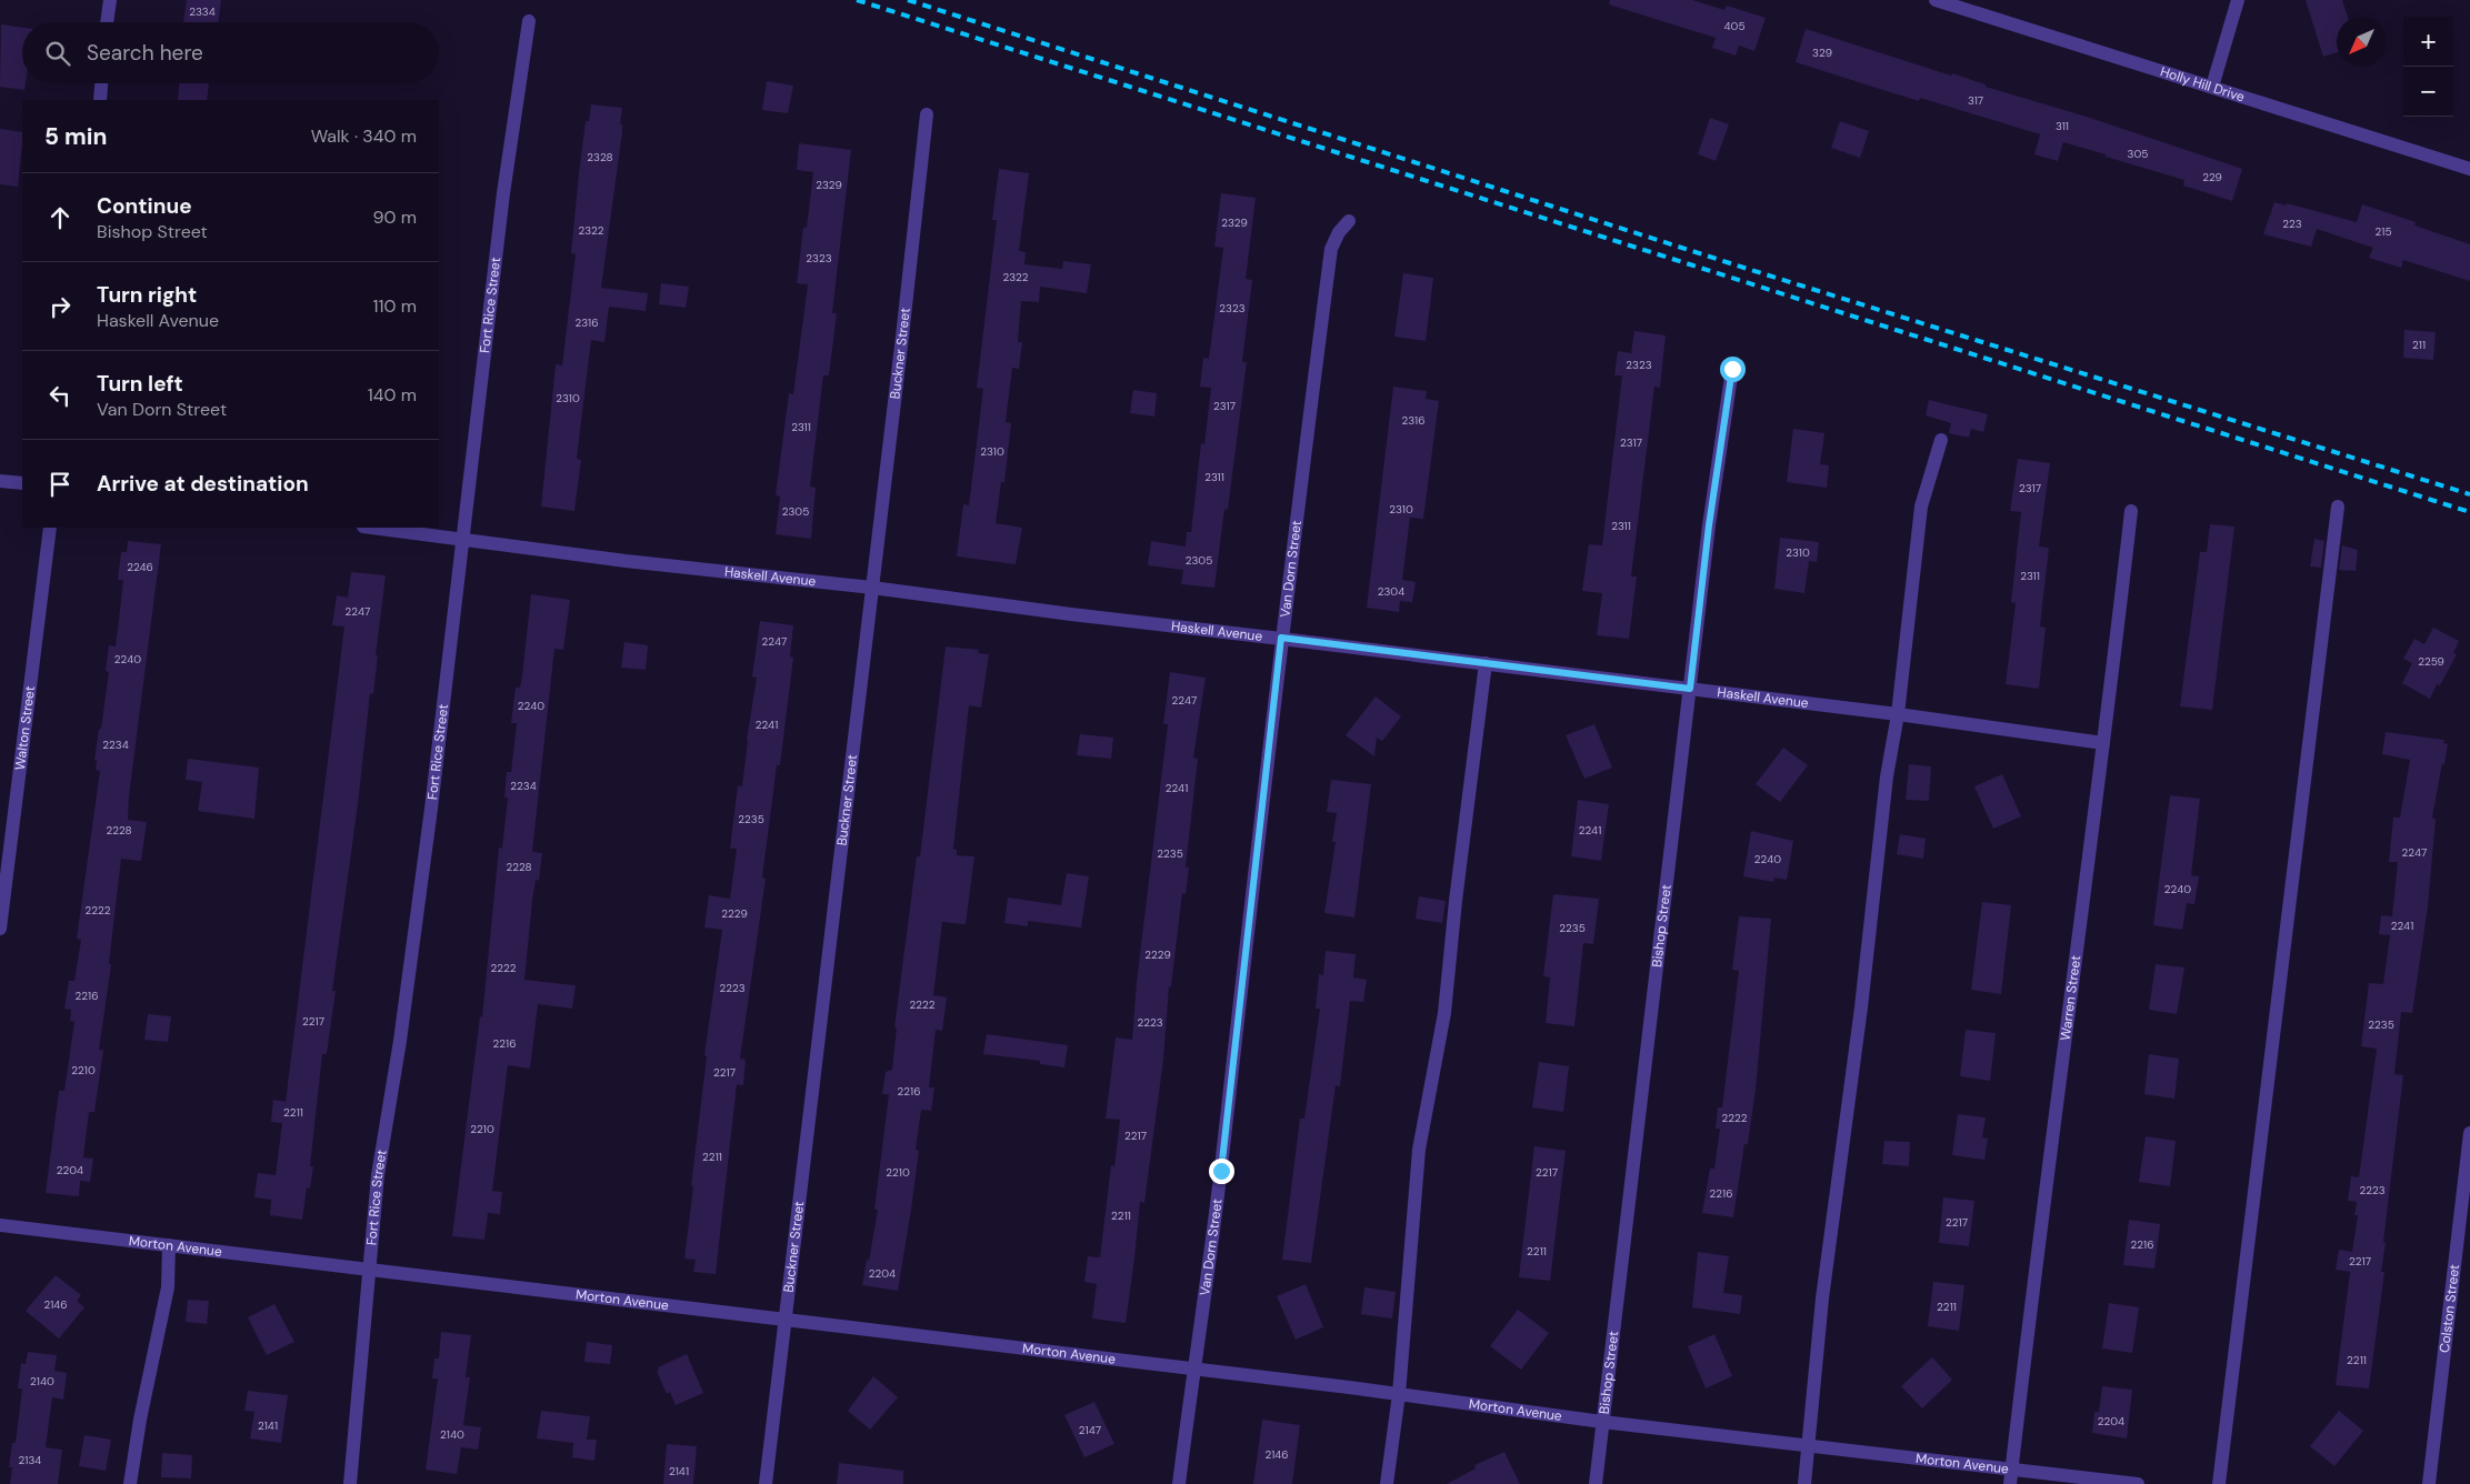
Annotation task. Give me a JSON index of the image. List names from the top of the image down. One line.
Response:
{"streets":{"street":["Holly Hill Drive","Fort Rice Street","Buckner Street","Van Dorn Street","Haskell Avenue","Walton Street","Bishop Street","Warren Street","Morton Avenue","Colston Street"]},"crossings":[["Fort Rice Street","Haskell Avenue"],["Fort Rice Street","Morton Avenue"],["Buckner Street","Haskell Avenue"],["Buckner Street","Morton Avenue"],["Van Dorn Street","Haskell Avenue"],["Van Dorn Street","Morton Avenue"],["Haskell Avenue","Bishop Street"],["Haskell Avenue","Warren Street"],["Bishop Street","Morton Avenue"],["Warren Street","Morton Avenue"]],"house_numbers":["2334","405","329","317","311","305","2328","229","2329","2329","223","2322","215","2323","2322","2323","2316","211","2323","2310","2317","2316","2311","2317","2310","2311","2317","2310","2305","2311","2310","2305","2246","2311","2304","2247","2247","2240","2259","2247","2240","2241","2234","2234","2241","2235","2228","2241","2247","2235","2240","2228","2240","2222","2229","2241","2235","2229","2222","2223","2216","2222","2217","2223","2235","2216","2210","2217","2216","2211","2222","2210","2217","2211","2204","2210","2217","2223","2216","2211","2217","2216","2211","2217","2204","2146","2211","2211","2140","2204","2141","2147","2140","2146","2134","2141"],"north":"bottom left","page":{"map_buttons":["+","−"],"search":"Search here","heading":["5 min","Walk · 340 m"],"list":[["Continue","Bishop Street","90 m"],["Turn right","Haskell Avenue","110 m"],["Turn left","Van Dorn Street","140 m"],"Arrive at destination"]}}
